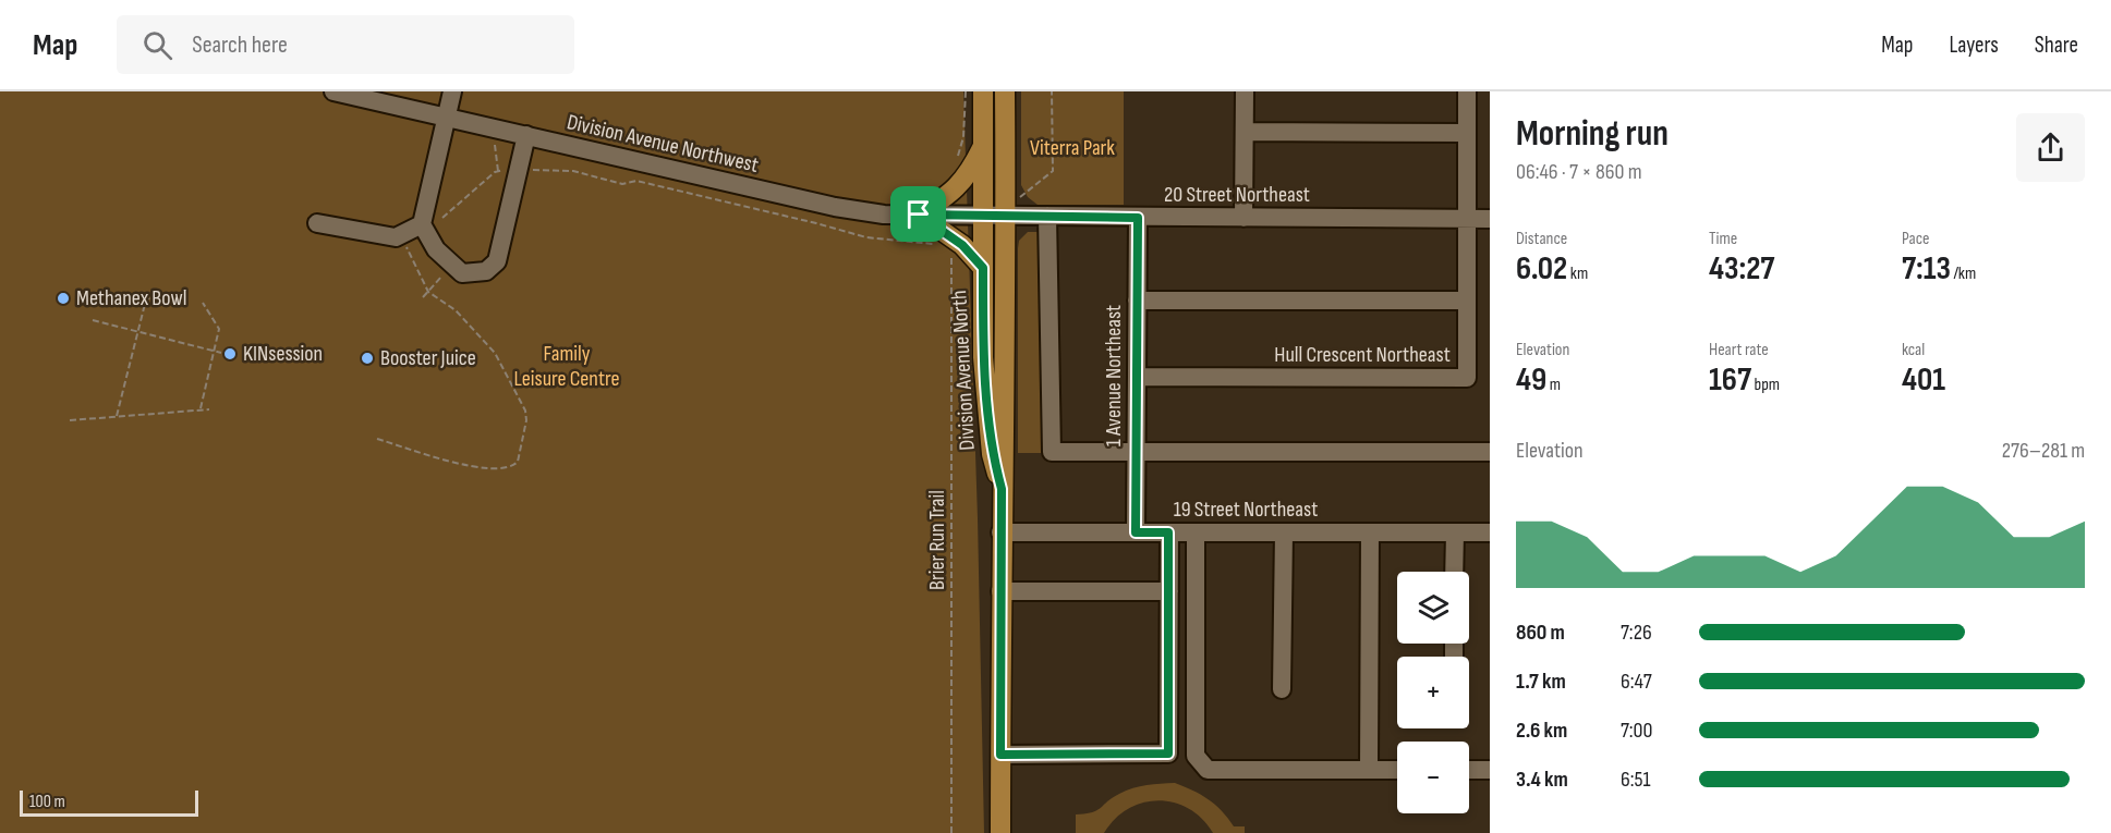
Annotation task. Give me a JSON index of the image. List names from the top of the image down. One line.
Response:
{"streets":{"main road":["Division Avenue North"],"street":["Division Avenue Northwest","20 Street Northeast","Hull Crescent Northeast","1 Avenue Northeast","19 Street Northeast"],"path":["Brier Run Trail"]},"crossings":[["Division Avenue Northwest","20 Street Northeast"],["Division Avenue Northwest","Division Avenue North"],["20 Street Northeast","Hull Crescent Northeast"],["20 Street Northeast","Division Avenue North"],["20 Street Northeast","1 Avenue Northeast"],["Hull Crescent Northeast","1 Avenue Northeast"],["Division Avenue North","19 Street Northeast"],["1 Avenue Northeast","19 Street Northeast"]],"parks":["Viterra Park","Family Leisure Centre"],"places":["Methanex Bowl","KINsession","Booster Juice"],"scale_bar":"100 m","page":{"header":"Map","search":"Search here","nav":["Map","Layers","Share"],"heading":["Morning run","06:46 · 7 × 860 m"],"stats":[["Distance","6.02 km"],["Time","43:27"],["Pace","7:13 /km"],["Elevation","49 m"],["Heart rate","167 bpm"],["kcal","401"]],"chart":["Elevation","276–281 m"],"map_buttons":["+","−"],"list":[{"name":"860 m","note":"7:26"},{"name":"1.7 km","note":"6:47"},{"name":"2.6 km","note":"7:00"},{"name":"3.4 km","note":"6:51"}],"scale":"100 m"}}
